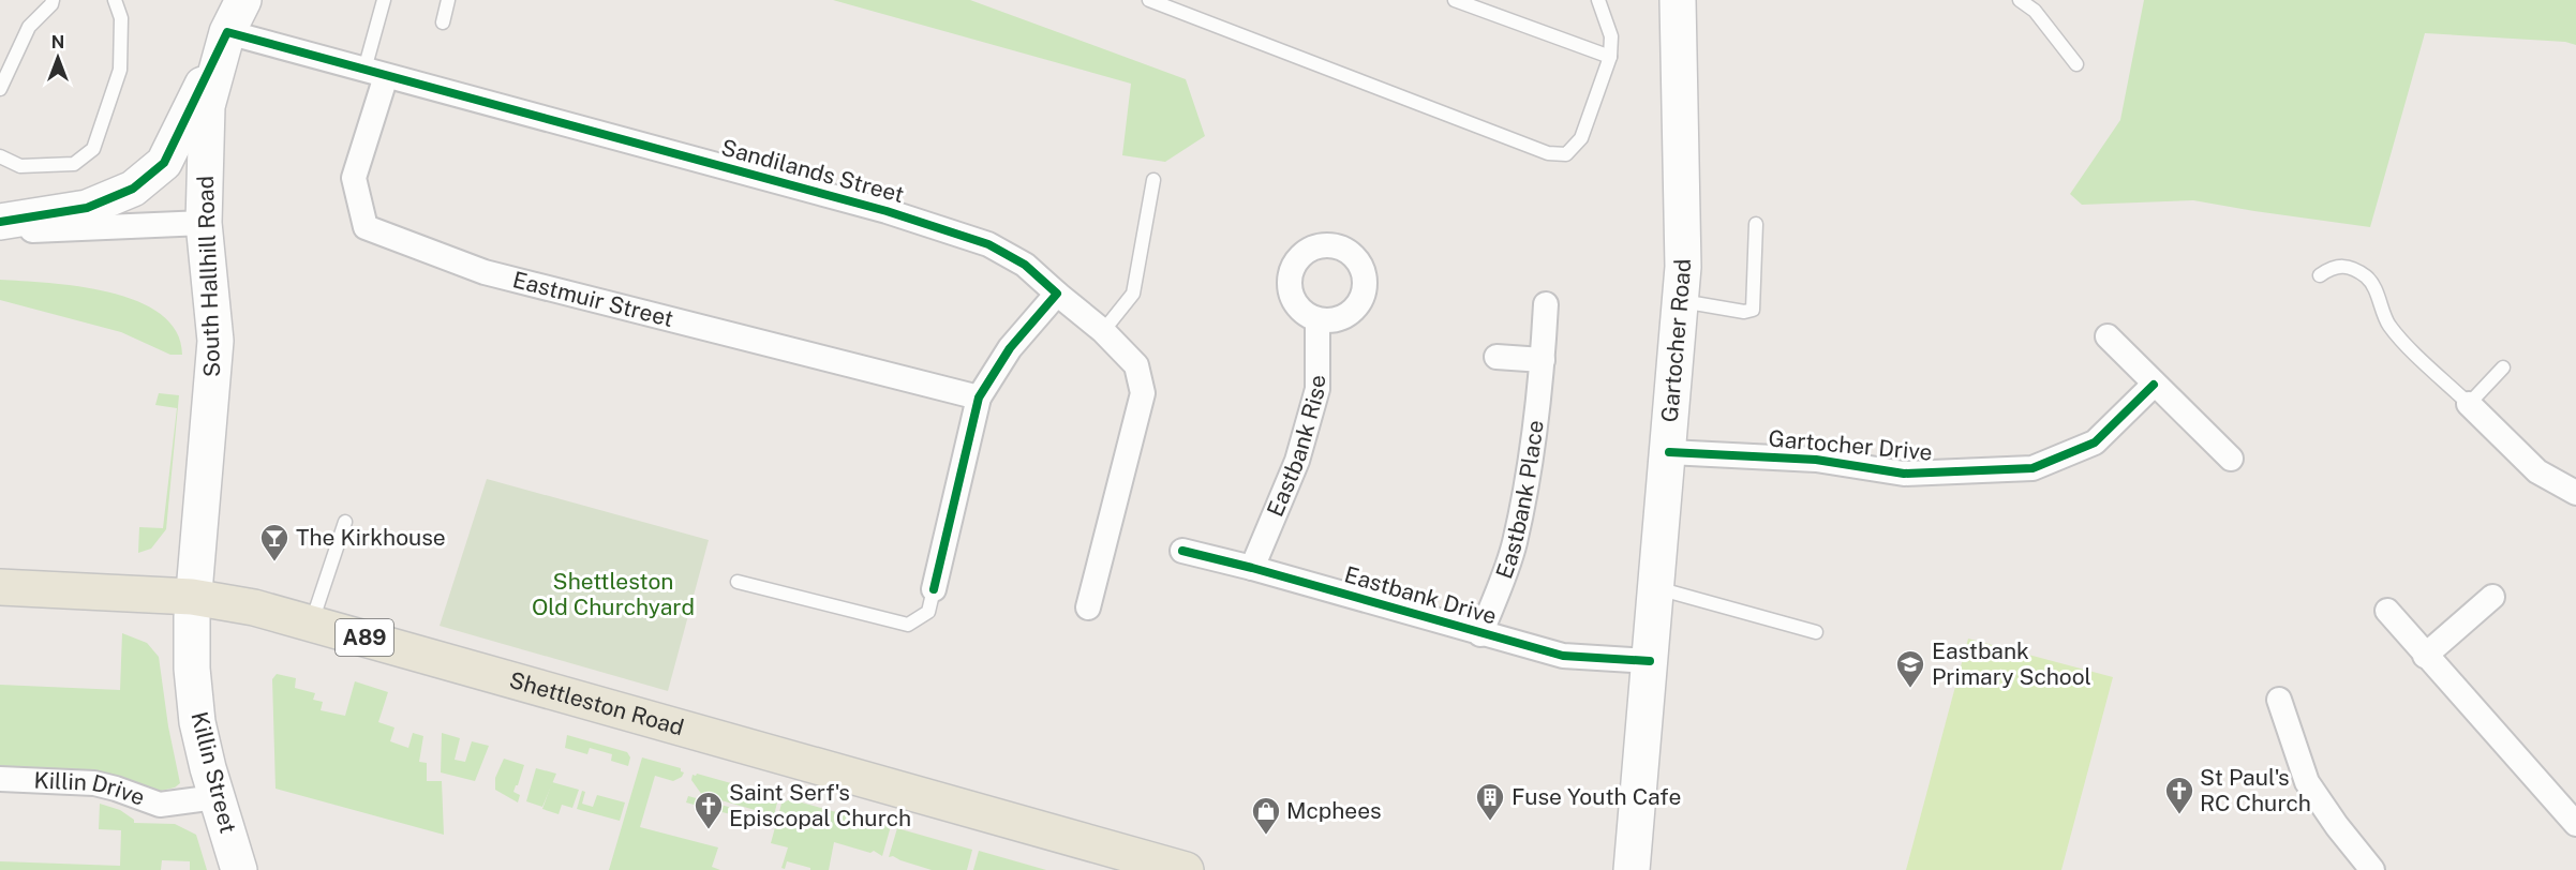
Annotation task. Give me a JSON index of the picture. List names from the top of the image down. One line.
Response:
{"streets":{"main road":["South Hallhill Road","Gartocher Road","A89","Shettleston Road","Killin Street"],"street":["Sandilands Street","Eastmuir Street","Eastbank Rise","Gartocher Drive","Eastbank Place","Eastbank Drive","Killin Drive"]},"crossings":[["Sandilands Street","South Hallhill Road"],["Sandilands Street","Eastmuir Street"],["South Hallhill Road","Shettleston Road"],["South Hallhill Road","Killin Street"],["Gartocher Road","Gartocher Drive"],["Gartocher Road","Eastbank Drive"],["Eastbank Rise","Eastbank Drive"],["Eastbank Place","Eastbank Drive"],["Shettleston Road","Killin Street"],["Killin Street","Killin Drive"]],"parks":["Shettleston Old Churchyard"],"places":{"bar":["The Kirkhouse"],"school or university":["Eastbank Primary School"],"church":["St Paul's RC Church","Saint Serf's Episcopal Church"],"building":["Fuse Youth Cafe"],"shop":["Mcphees"]},"north":"top"}
